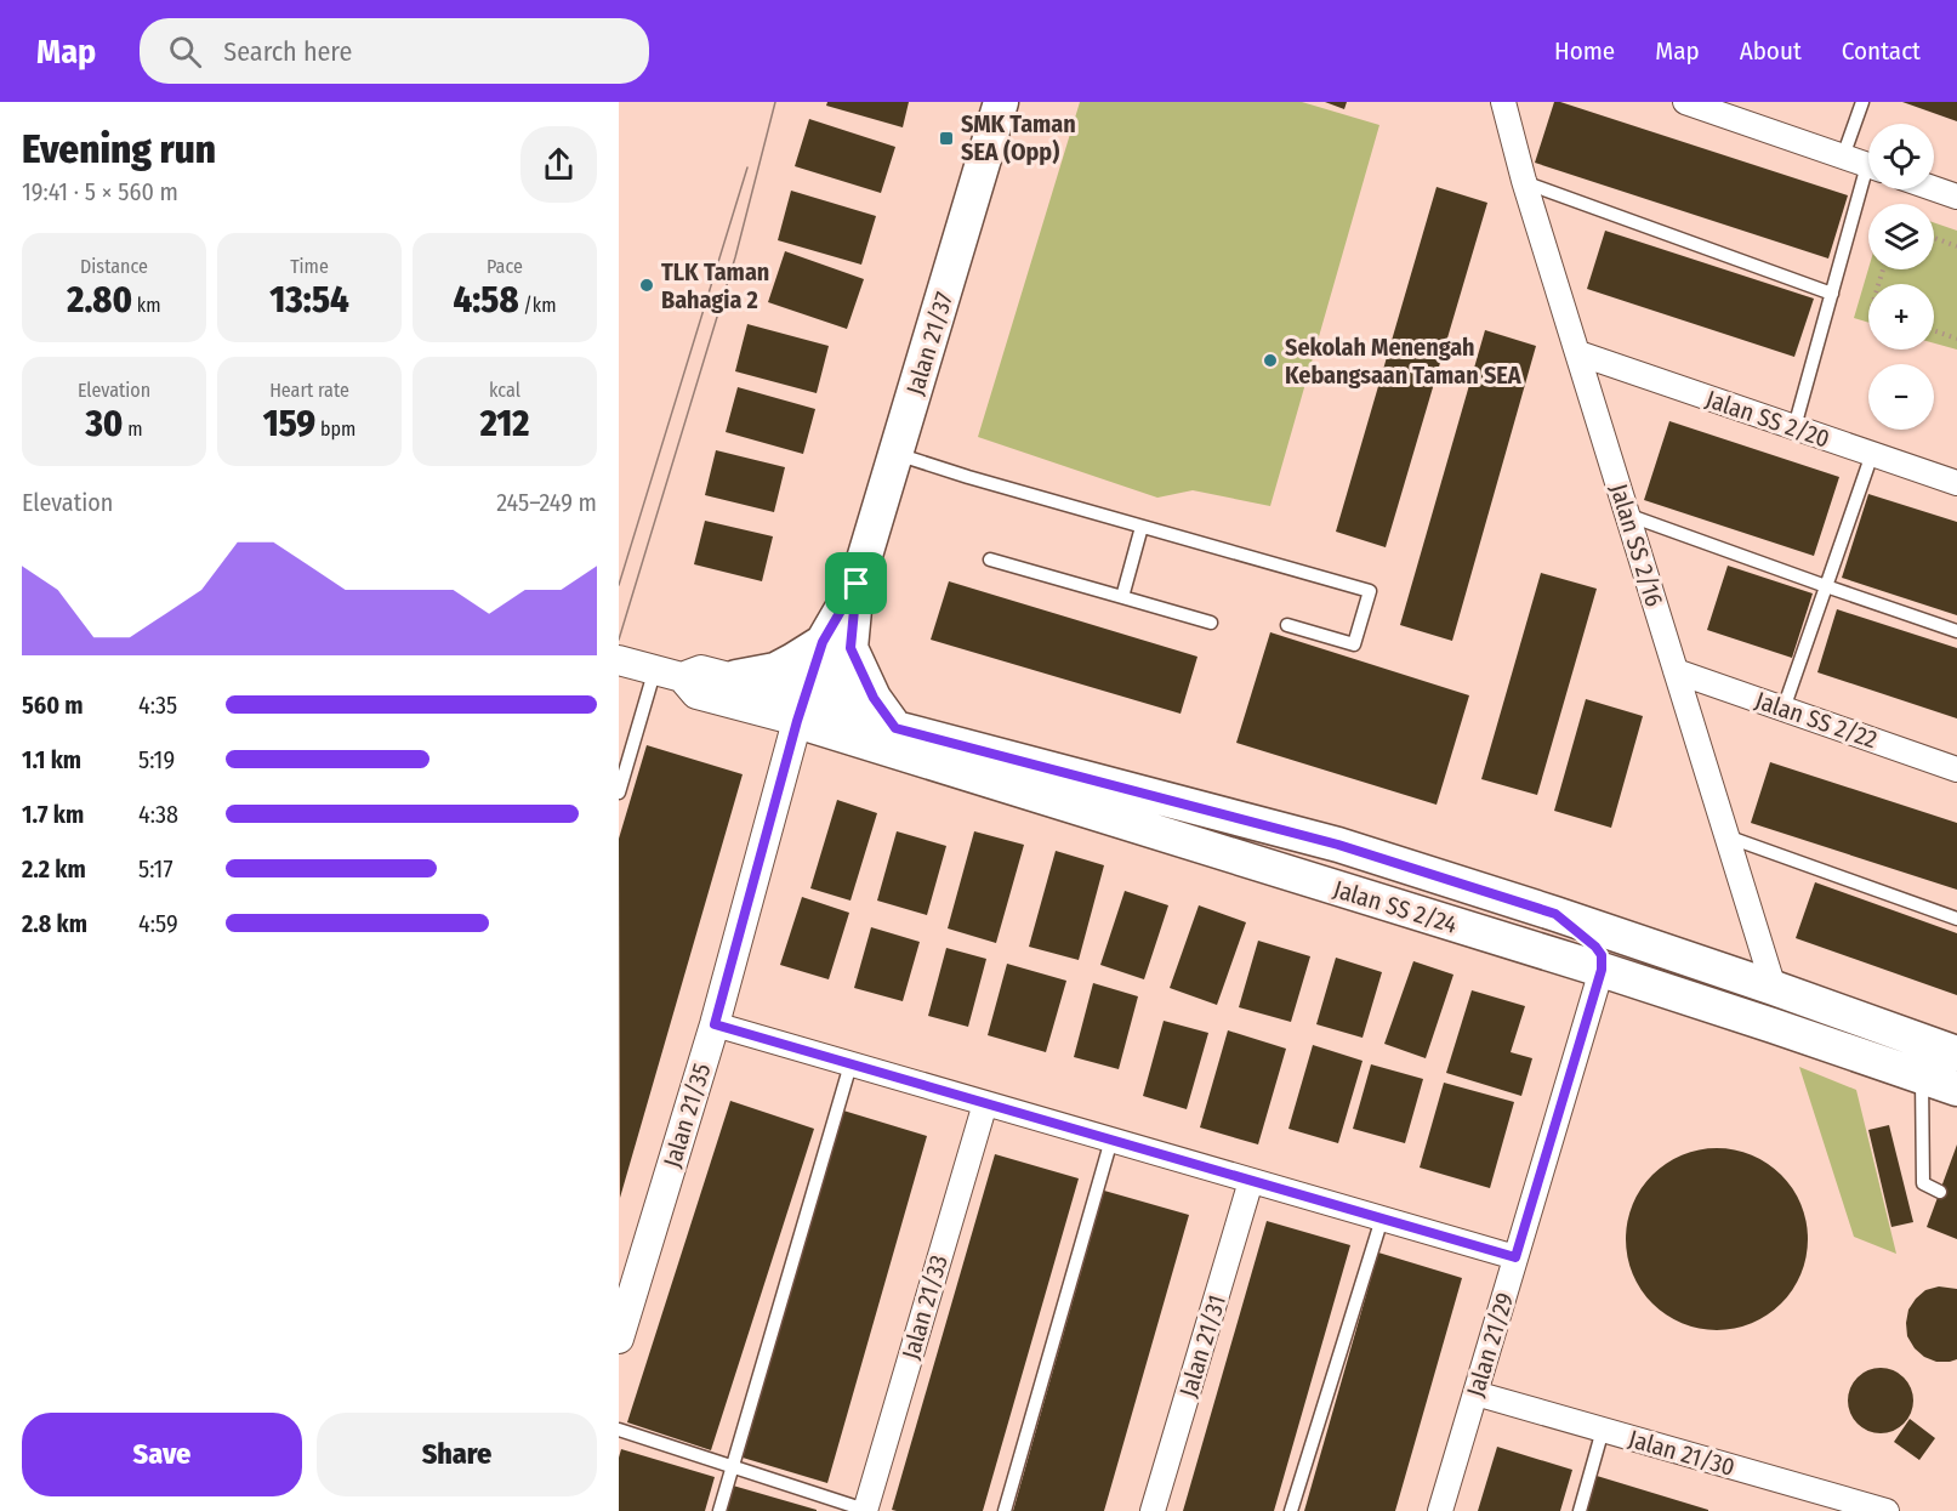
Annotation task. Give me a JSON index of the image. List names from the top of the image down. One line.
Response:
{"streets":{"main road":["Jalan 21/37","Jalan SS 2/24"],"street":["Jalan SS 2/20","Jalan SS 2/16","Jalan SS 2/22","Jalan 21/35","Jalan 21/33","Jalan 21/29","Jalan 21/31","Jalan 21/30"]},"crossings":[["Jalan 21/37","Jalan SS 2/24"],["Jalan 21/37","Jalan 21/35"],["Jalan SS 2/20","Jalan SS 2/16"],["Jalan SS 2/16","Jalan SS 2/22"],["Jalan SS 2/16","Jalan SS 2/24"],["Jalan SS 2/24","Jalan 21/35"],["Jalan SS 2/24","Jalan 21/29"],["Jalan 21/29","Jalan 21/30"]],"places":{"transit":["SMK Taman SEA (Opp)"],"other":["TLK Taman Bahagia 2","Sekolah Menengah Kebangsaan Taman SEA"]},"page":{"header":"Map","search":"Search here","nav":["Home","Map","About","Contact"],"heading":["Evening run","19:41 · 5 × 560 m"],"map_buttons":["+","−"],"stats":[["Distance","2.80 km"],["Time","13:54"],["Pace","4:58 /km"],["Elevation","30 m"],["Heart rate","159 bpm"],["kcal","212"]],"chart":["Elevation","245–249 m"],"list":[{"name":"560 m","note":"4:35"},{"name":"1.1 km","note":"5:19"},{"name":"1.7 km","note":"4:38"},{"name":"2.2 km","note":"5:17"},{"name":"2.8 km","note":"4:59"}],"buttons":["Save","Share"]}}
